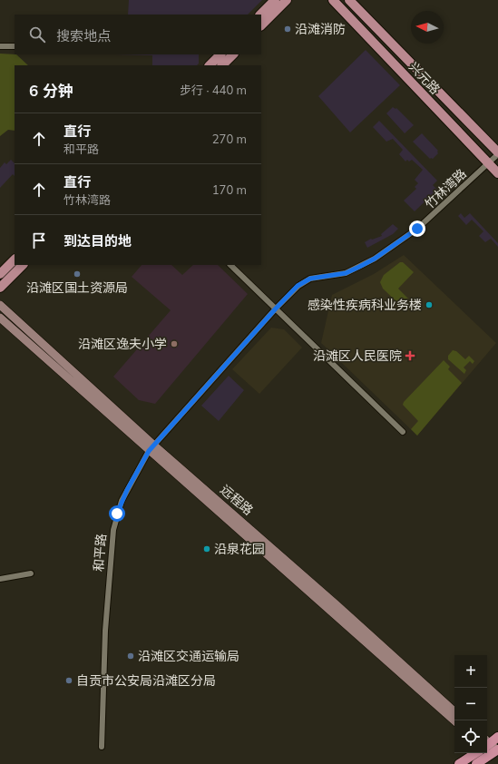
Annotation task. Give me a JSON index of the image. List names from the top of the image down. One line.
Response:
{"streets":{"main road":["兴元路","远程路"],"street":["竹林湾路","和平路"]},"crossings":[["兴元路","竹林湾路"],["竹林湾路","和平路"],["远程路","和平路"]],"places":{"other":["沿滩消防","沿滩区国土资源局","感染性疾病科业务楼","沿滩区逸夫小学","沿泉花园","沿滩区交通运输局","自贡市公安局沿滩区分局"],"health":["沿滩区人民医院"]},"north":"left","page":{"search":"搜索地点","heading":["6 分钟","步行 · 440 m"],"list":[["直行","和平路","270 m"],["直行","竹林湾路","170 m"],"到达目的地"],"map_buttons":["+","−"]}}
